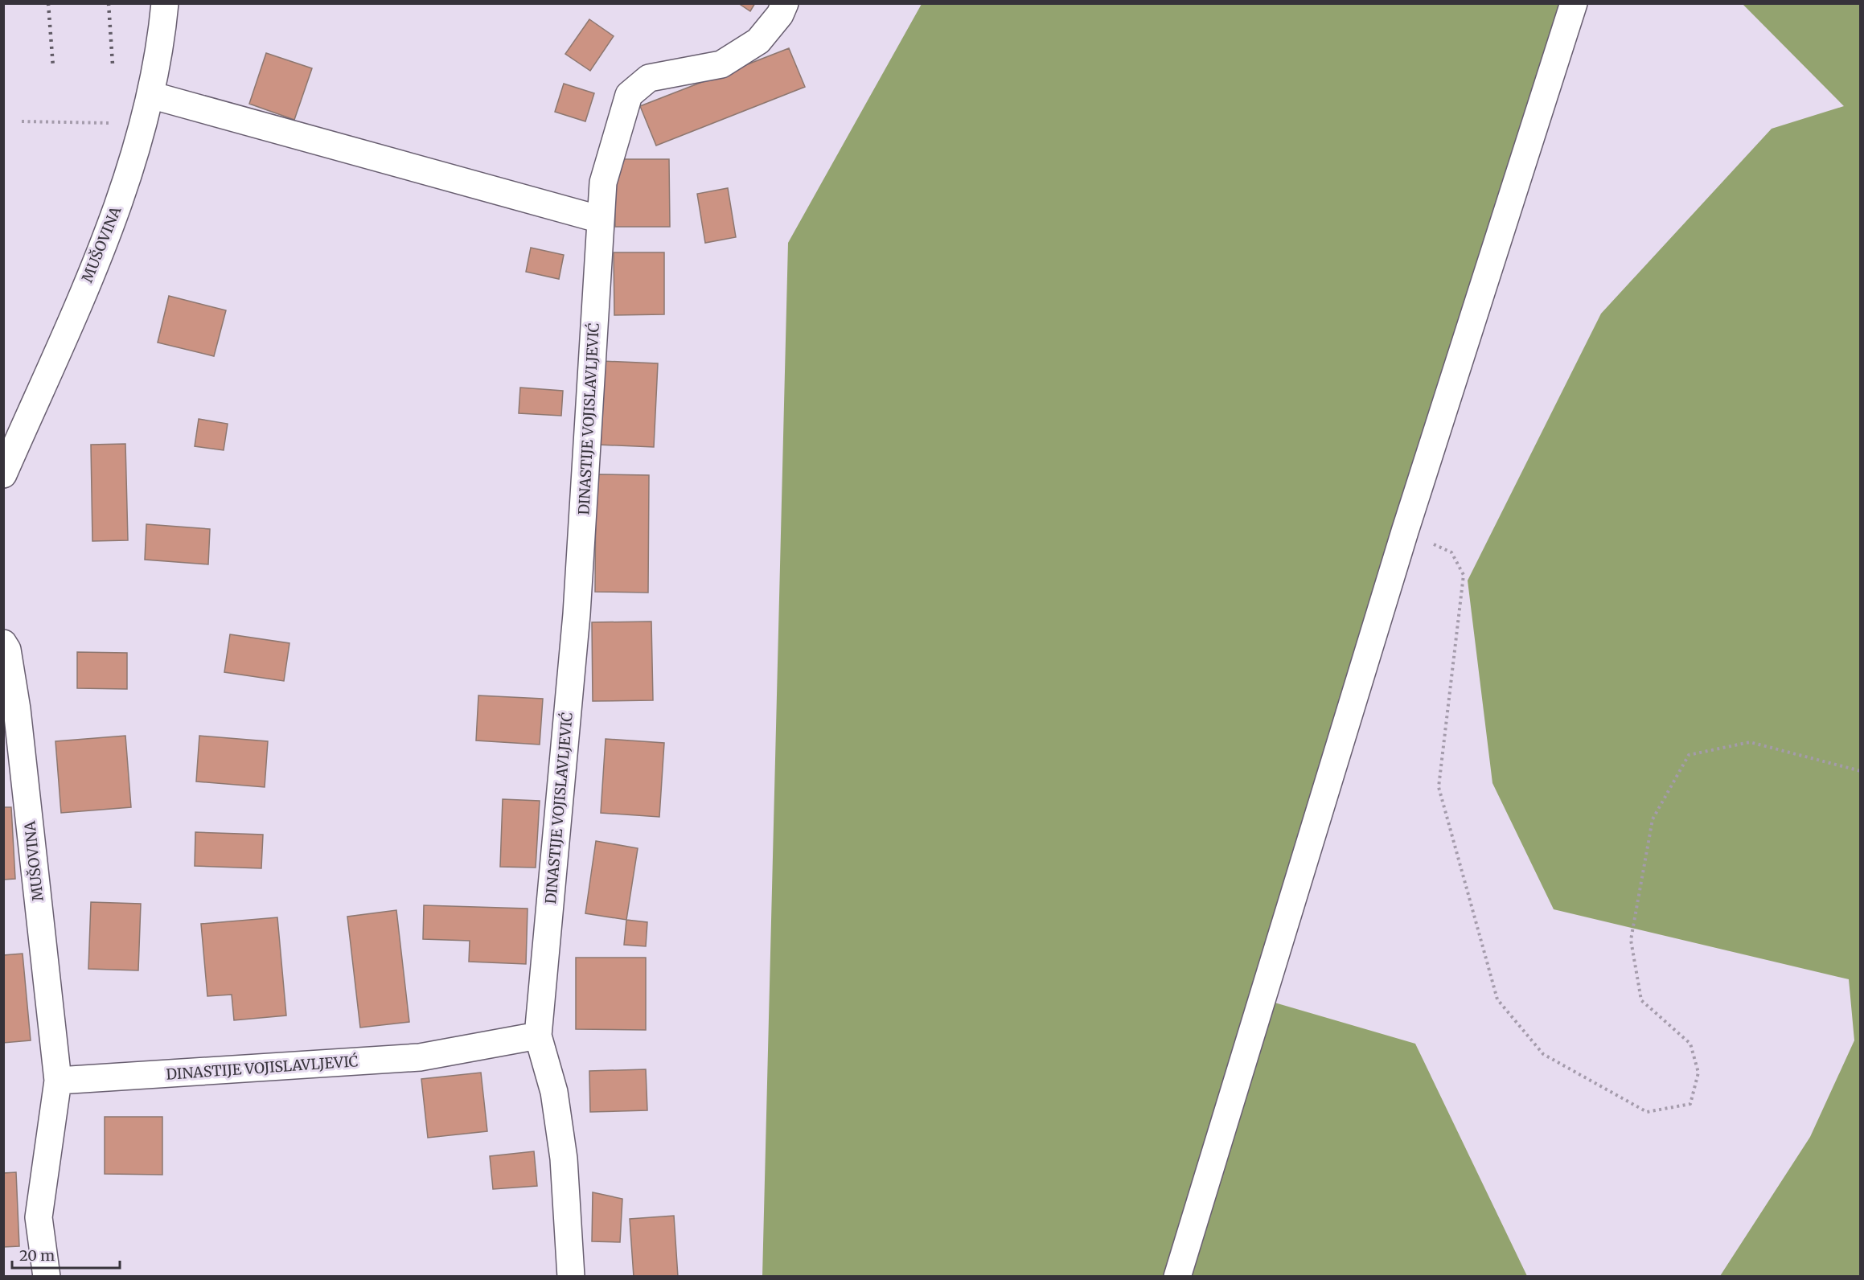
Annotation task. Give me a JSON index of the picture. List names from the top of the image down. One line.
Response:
{"streets":{"street":["MUŠOVINA","DINASTIJE VOJISLAVLJEVIĆ"]},"crossings":[["MUŠOVINA","DINASTIJE VOJISLAVLJEVIĆ"]],"scale_bar":"20 m"}
